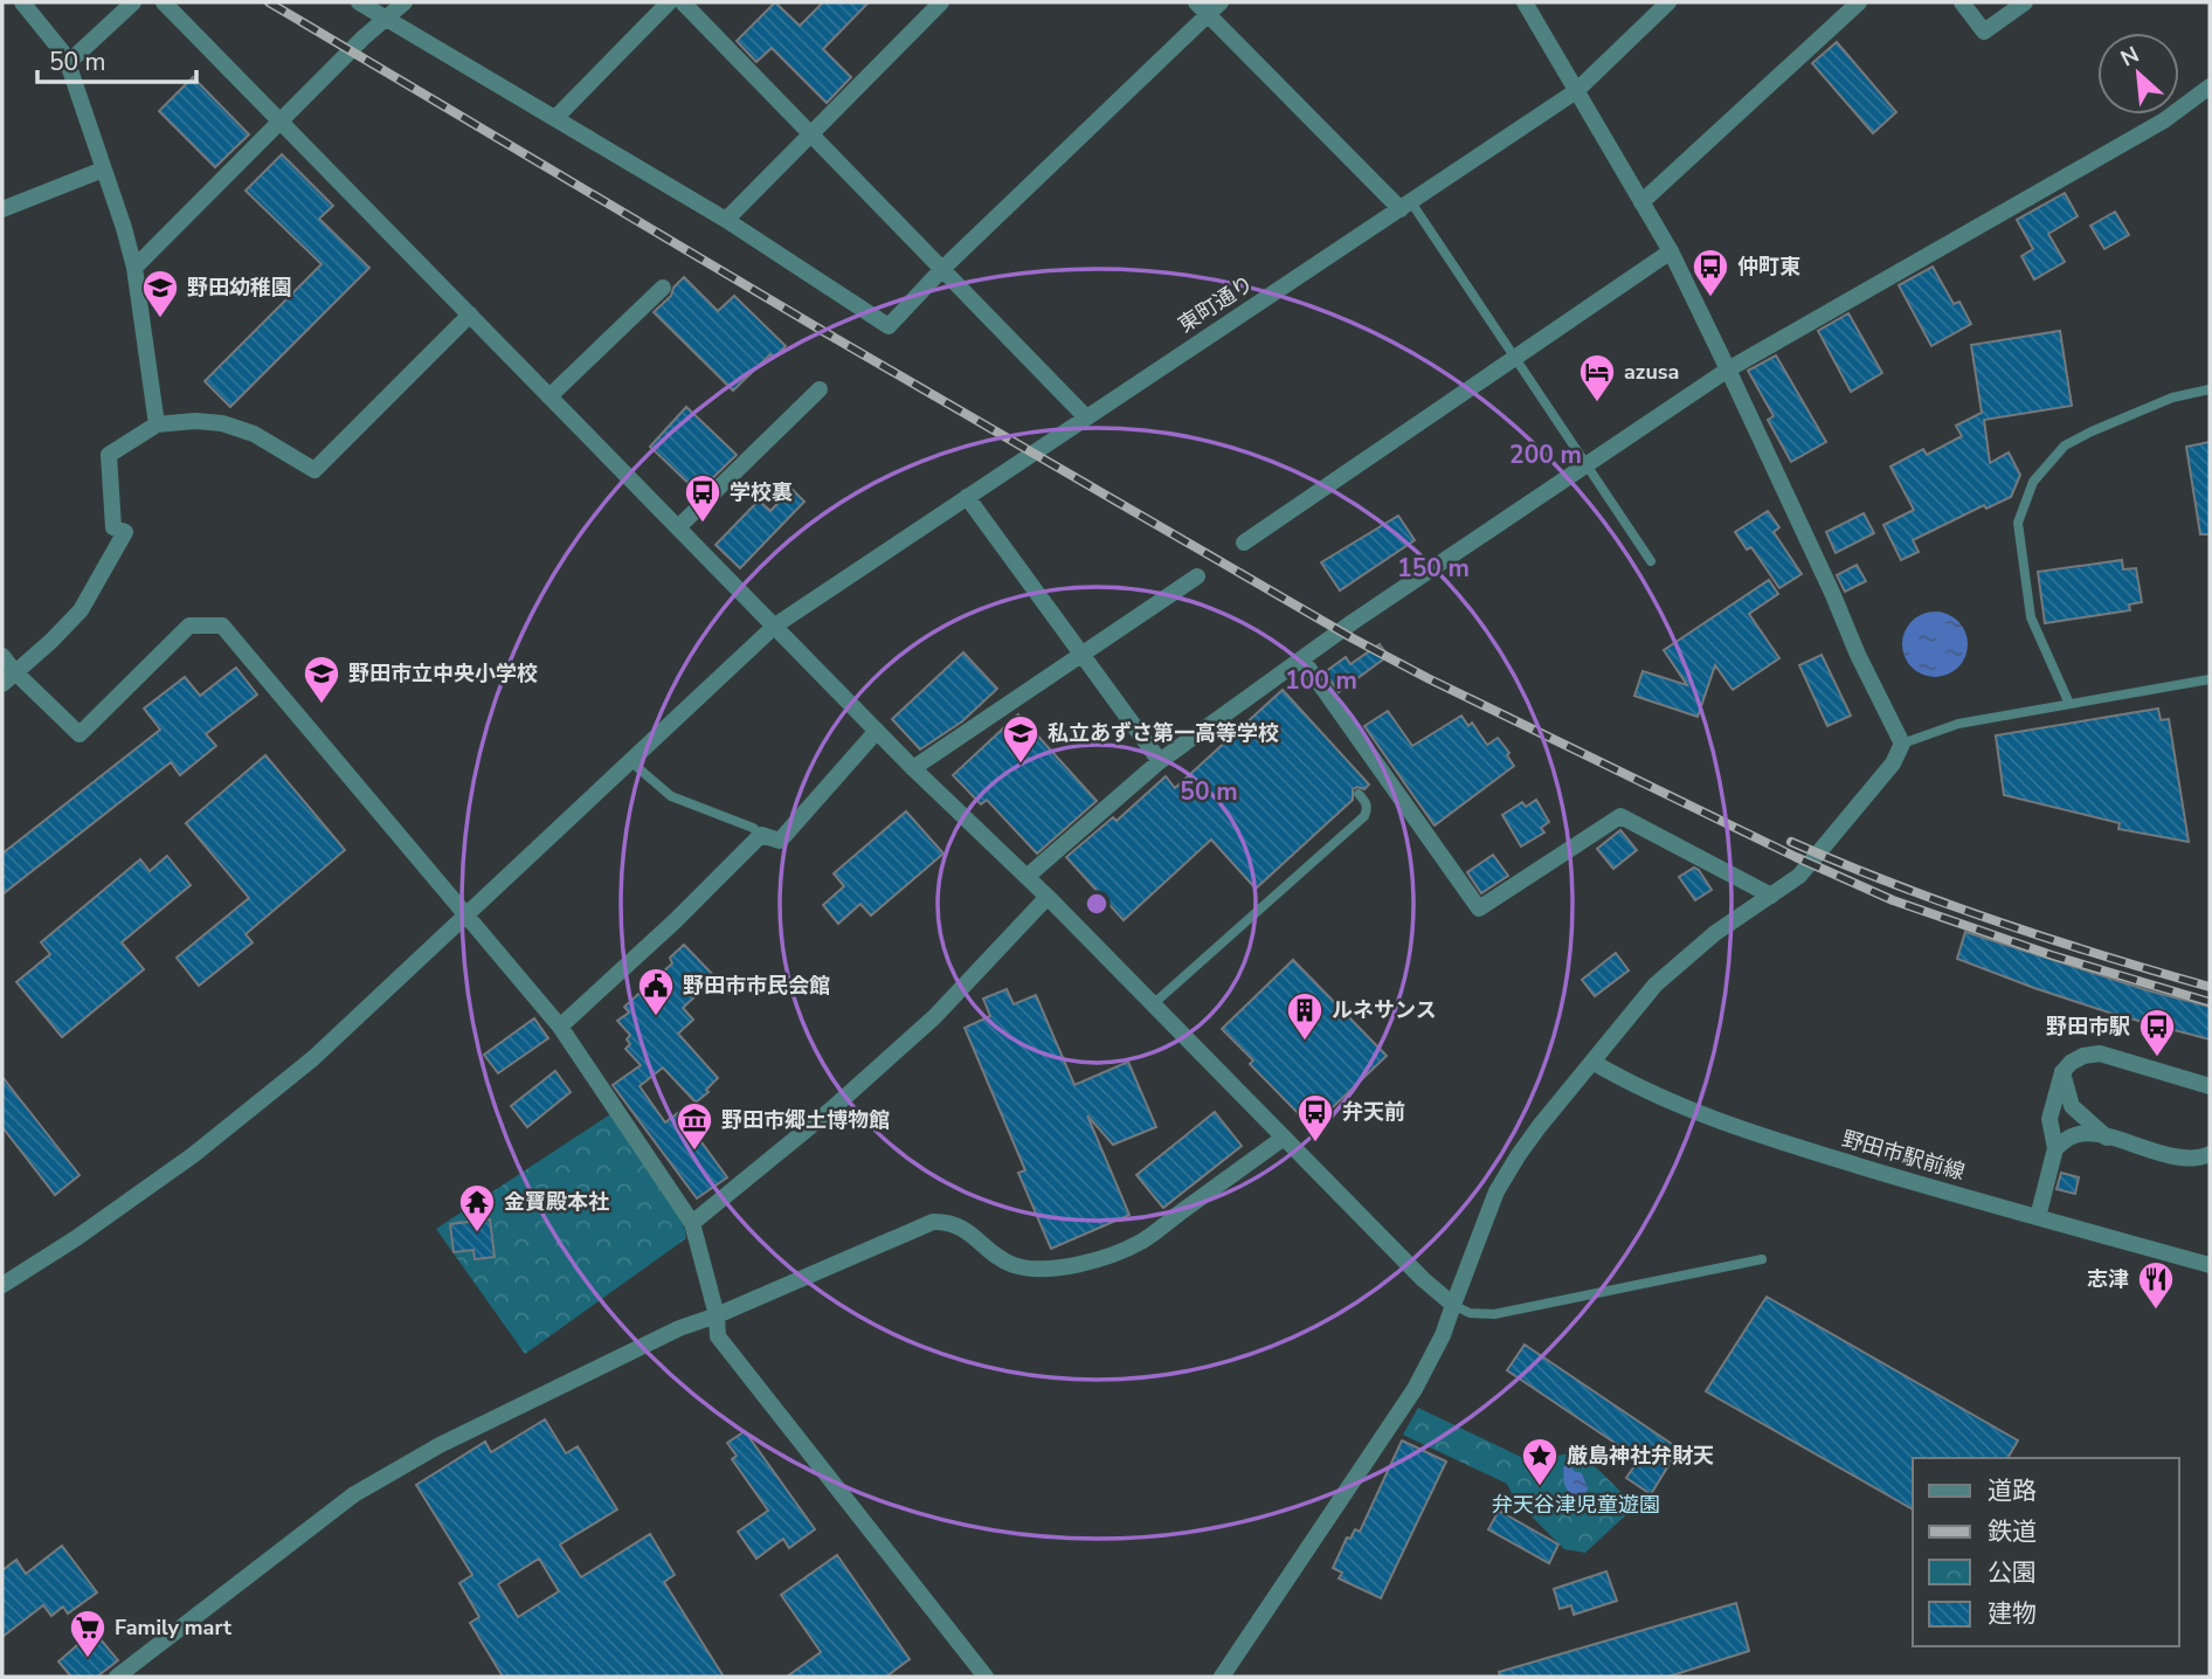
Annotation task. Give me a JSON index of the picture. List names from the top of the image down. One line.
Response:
{"streets":{"street":["東町通り","野田市駅前線"]},"parks":["弁天谷津児童遊園"],"places":{"bus stop":["仲町東","学校裏","野田市駅","弁天前"],"school or university":["野田幼稚園","野田市立中央小学校","私立あずさ第一高等学校"],"hotel":["azusa"],"public building":["野田市市民会館"],"building":["ルネサンス"],"museum":["野田市郷土博物館"],"temple":["金寶殿本社"],"restaurant":["志津"],"place":["厳島神社弁財天"],"supermarket":["Family mart"]},"legend":["道路","鉄道","公園","建物"],"scale_bar":"50 m","north":"top left","rings":["200 m","150 m","100 m","50 m"]}
